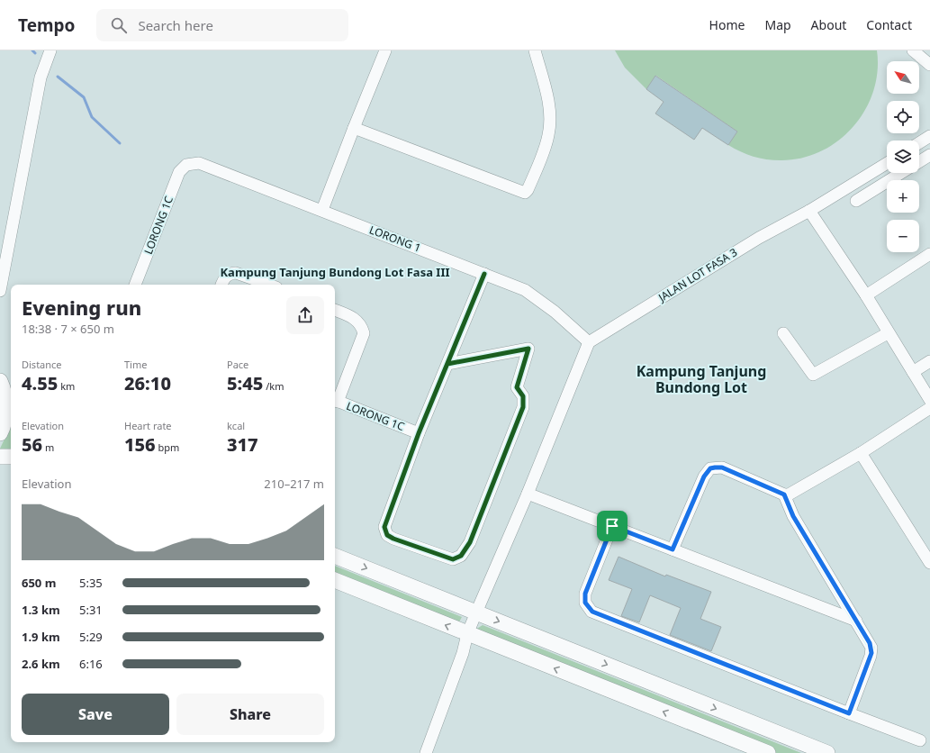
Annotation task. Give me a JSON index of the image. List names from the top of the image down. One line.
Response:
{"streets":{"street":["LORONG 1C","LORONG 1","JALAN LOT FASA 3"]},"crossings":[["LORONG 1C","LORONG 1"],["LORONG 1","JALAN LOT FASA 3"]],"districts":["Kampung Tanjung Bundong Lot Fasa III","Kampung Tanjung Bundong Lot"],"north":"top left","page":{"header":"Tempo","search":"Search here","nav":["Home","Map","About","Contact"],"map_buttons":["+","−"],"heading":["Evening run","18:38 · 7 × 650 m"],"stats":[["Distance","4.55 km"],["Time","26:10"],["Pace","5:45 /km"],["Elevation","56 m"],["Heart rate","156 bpm"],["kcal","317"]],"chart":["Elevation","210–217 m"],"list":[{"name":"650 m","note":"5:35"},{"name":"1.3 km","note":"5:31"},{"name":"1.9 km","note":"5:29"},{"name":"2.6 km","note":"6:16"}],"buttons":["Save","Share"]}}
